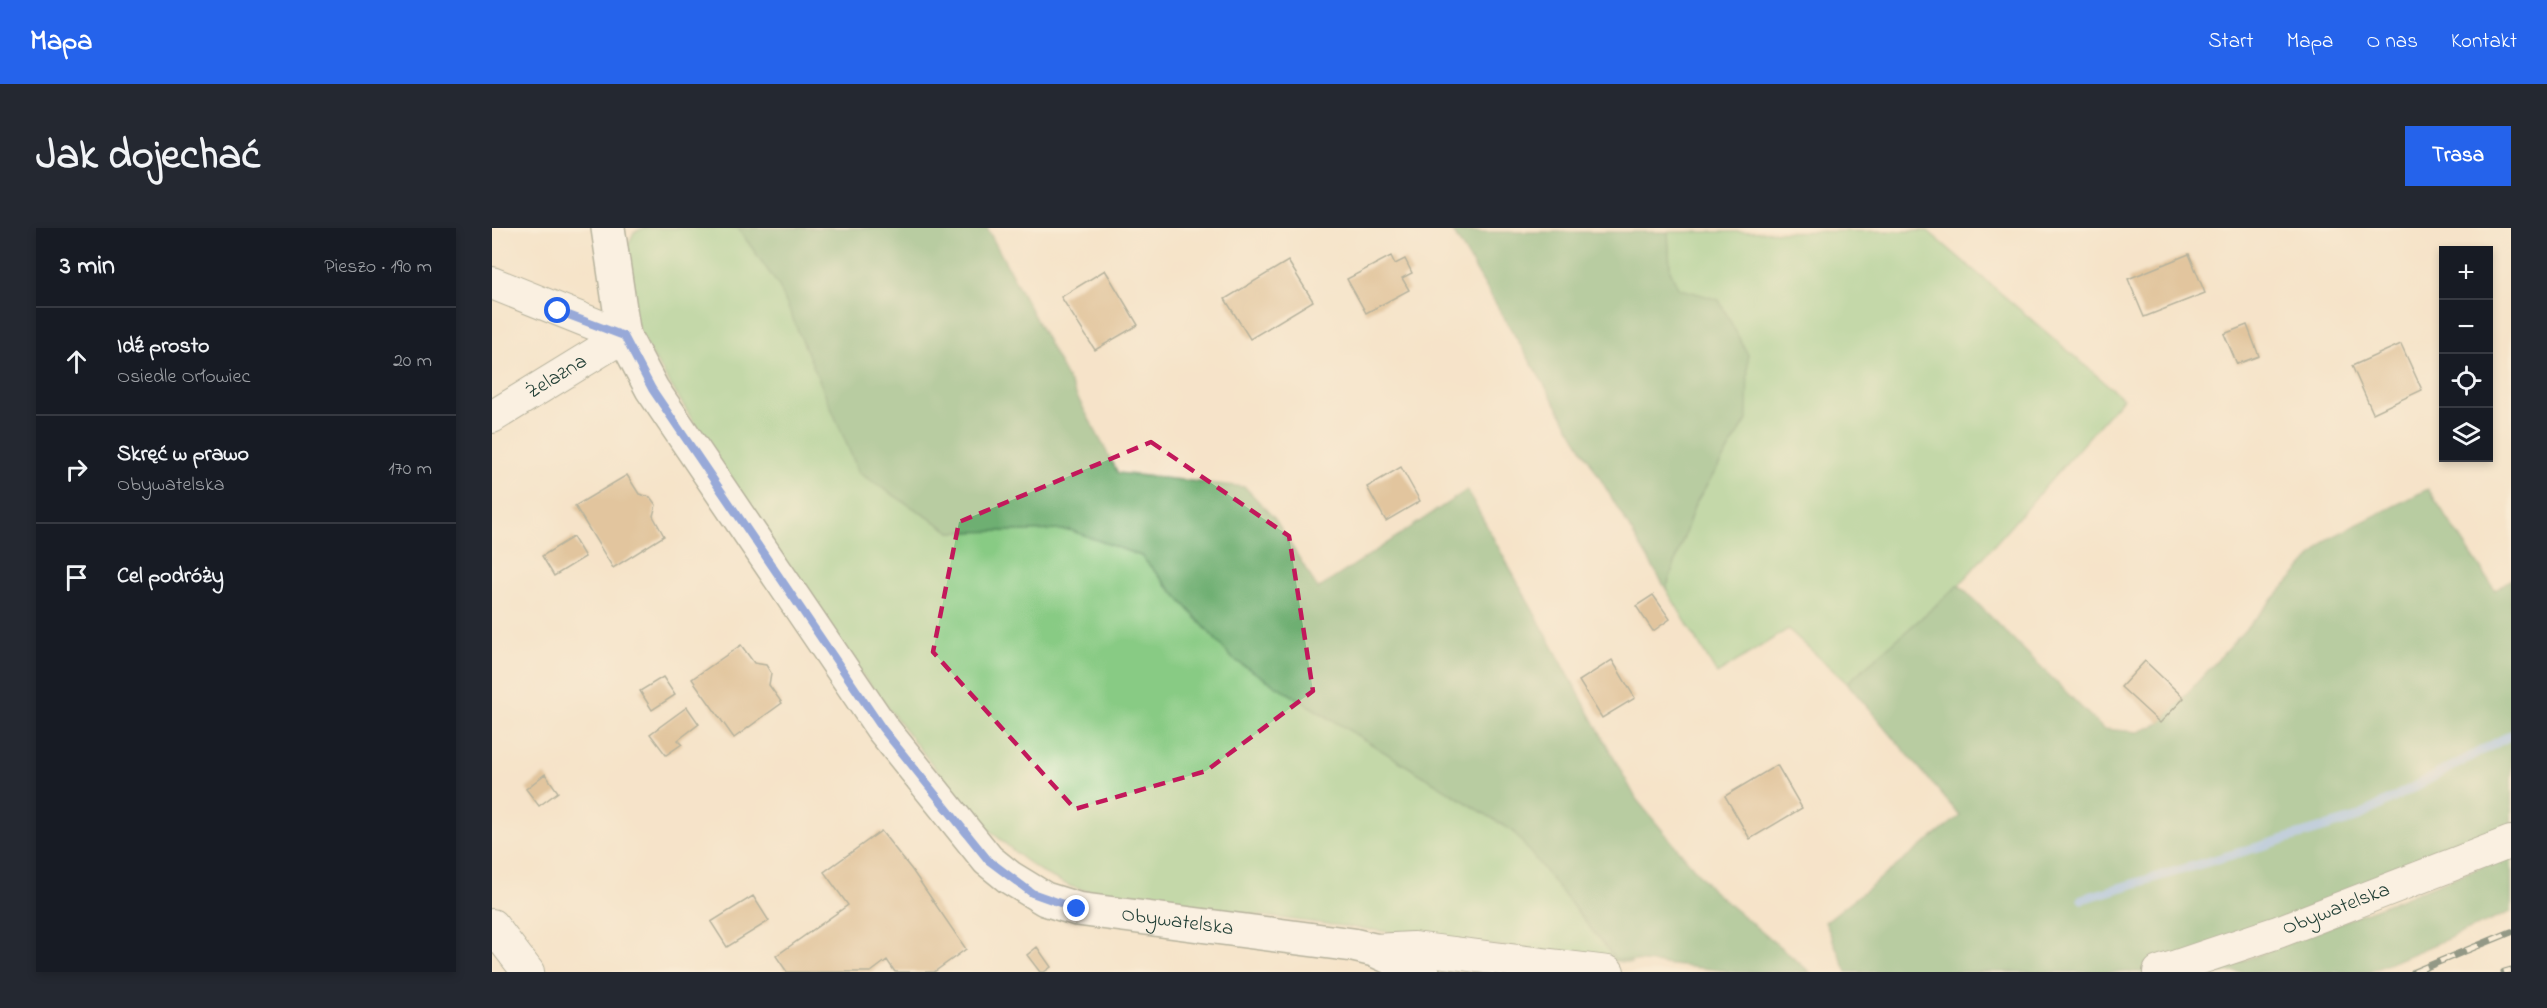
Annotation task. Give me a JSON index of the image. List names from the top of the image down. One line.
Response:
{"streets":{"street":["Żelazna","Obywatelska"]},"crossings":[["Żelazna","Obywatelska"]],"page":{"header":"Mapa","nav":["Start","Mapa","O nas","Kontakt"],"title":"Jak dojechać","buttons":"Trasa","heading":["3 min","Pieszo · 190 m"],"map_buttons":["+","−"],"list":[["Idź prosto","Osiedle Orłowiec","20 m"],["Skręć w prawo","Obywatelska","170 m"],"Cel podróży"]}}
